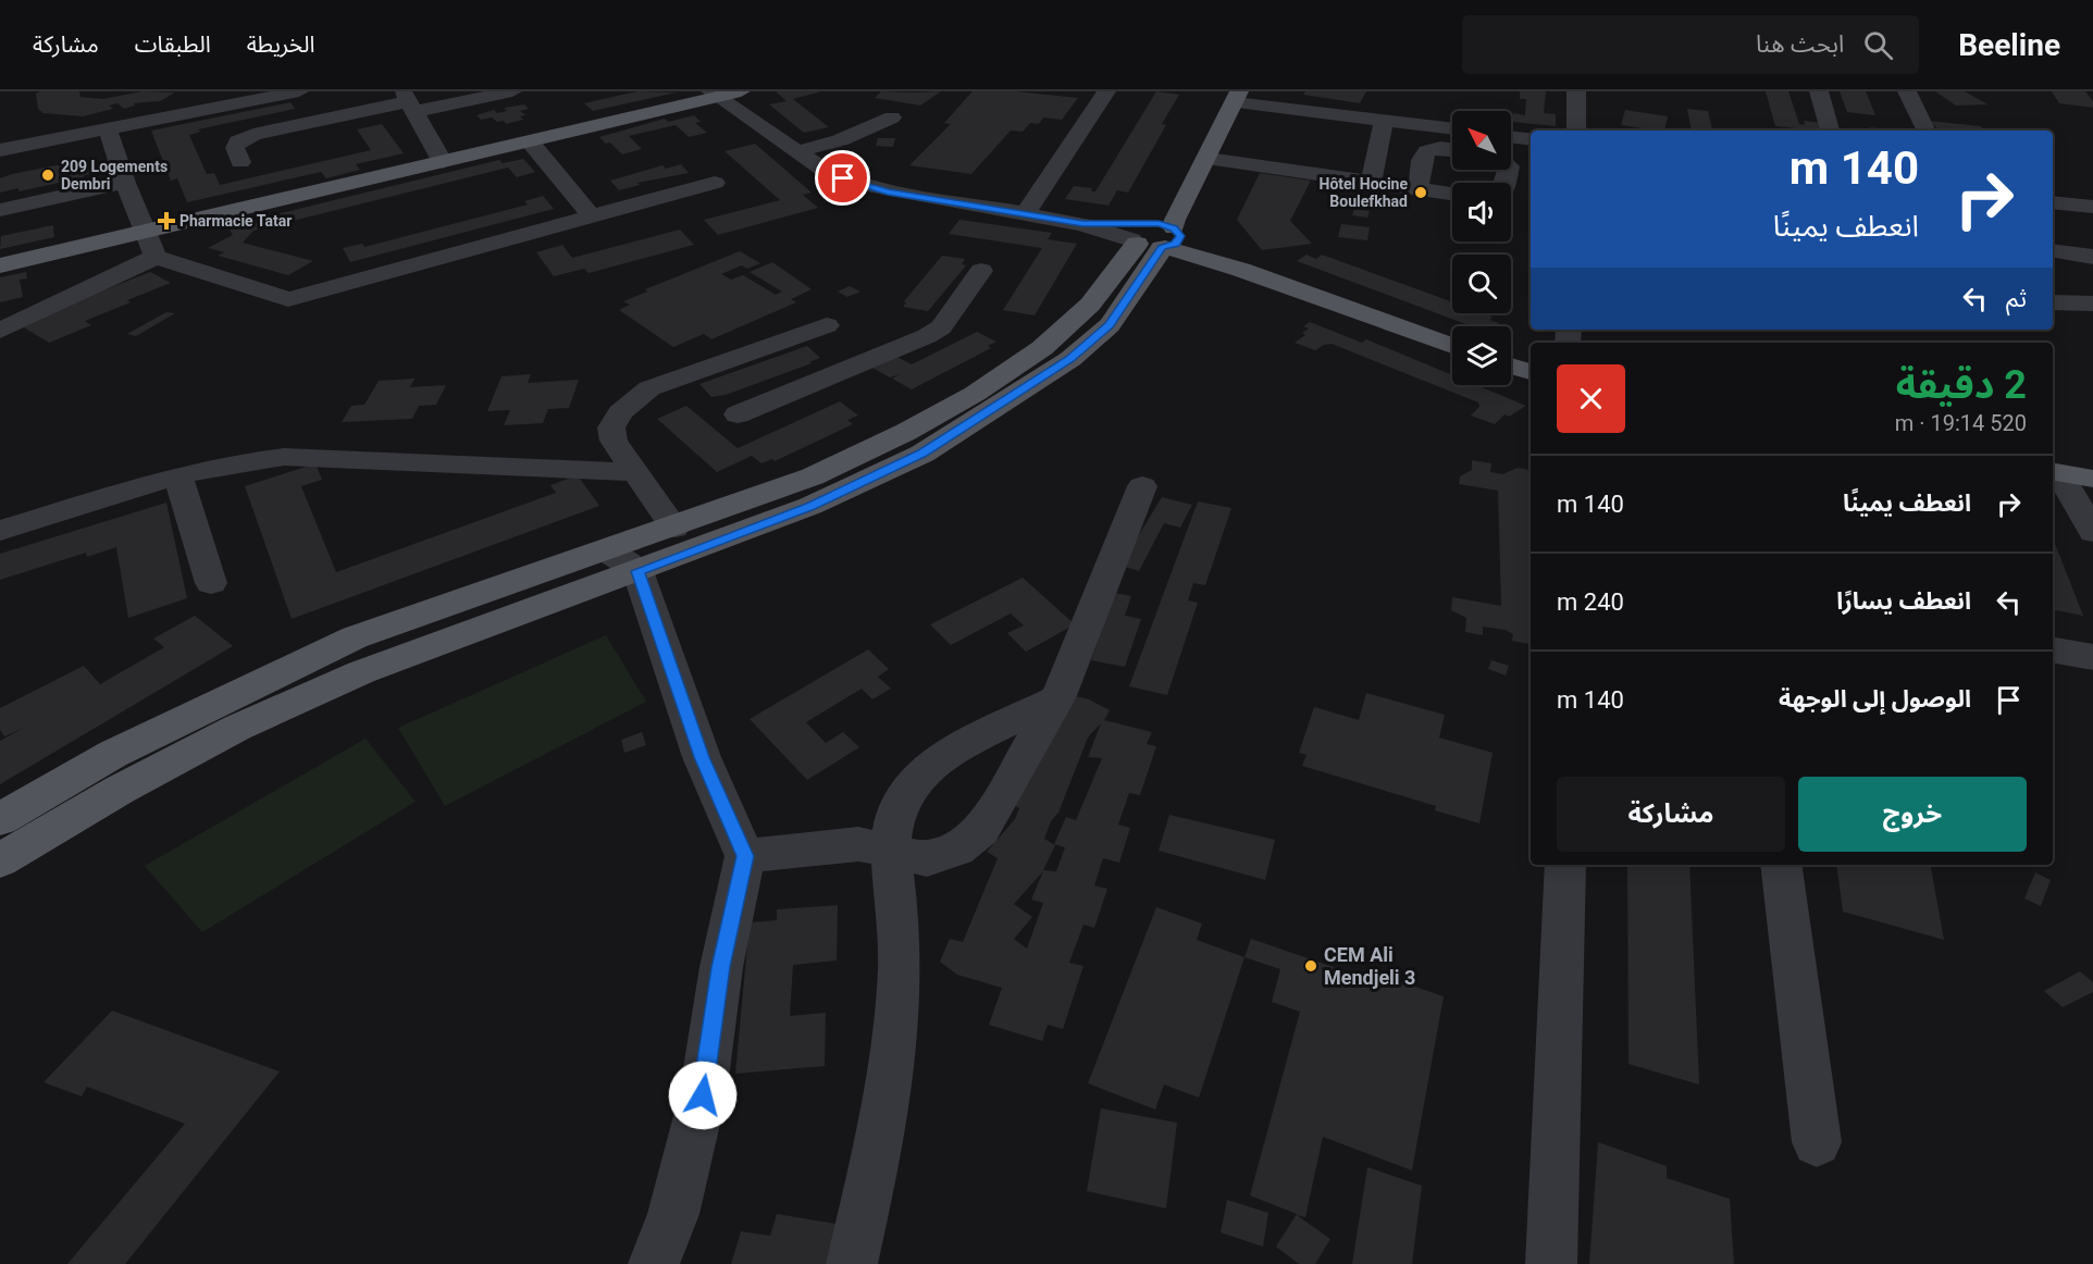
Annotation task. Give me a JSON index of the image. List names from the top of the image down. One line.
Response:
{"places":{"other":["209 Logements Dembri","Hôtel Hocine Boulefkhad","CEM Ali Mendjeli 3"],"health":["Pharmacie Tatar"]},"north":"top left","page":{"header":"Beeline","search":"ابحث هنا","nav":["الخريطة","الطبقات","مشاركة"],"turn":["140 m","انعطف يمينًا"],"then":"ثم","heading":["2 دقيقة","520 m · 19:14"],"list":[{"name":"انعطف يمينًا","value":"140 m"},{"name":"انعطف يسارًا","value":"240 m"},{"name":"الوصول إلى الوجهة","value":"140 m"}],"buttons":["خروج","مشاركة"]}}
